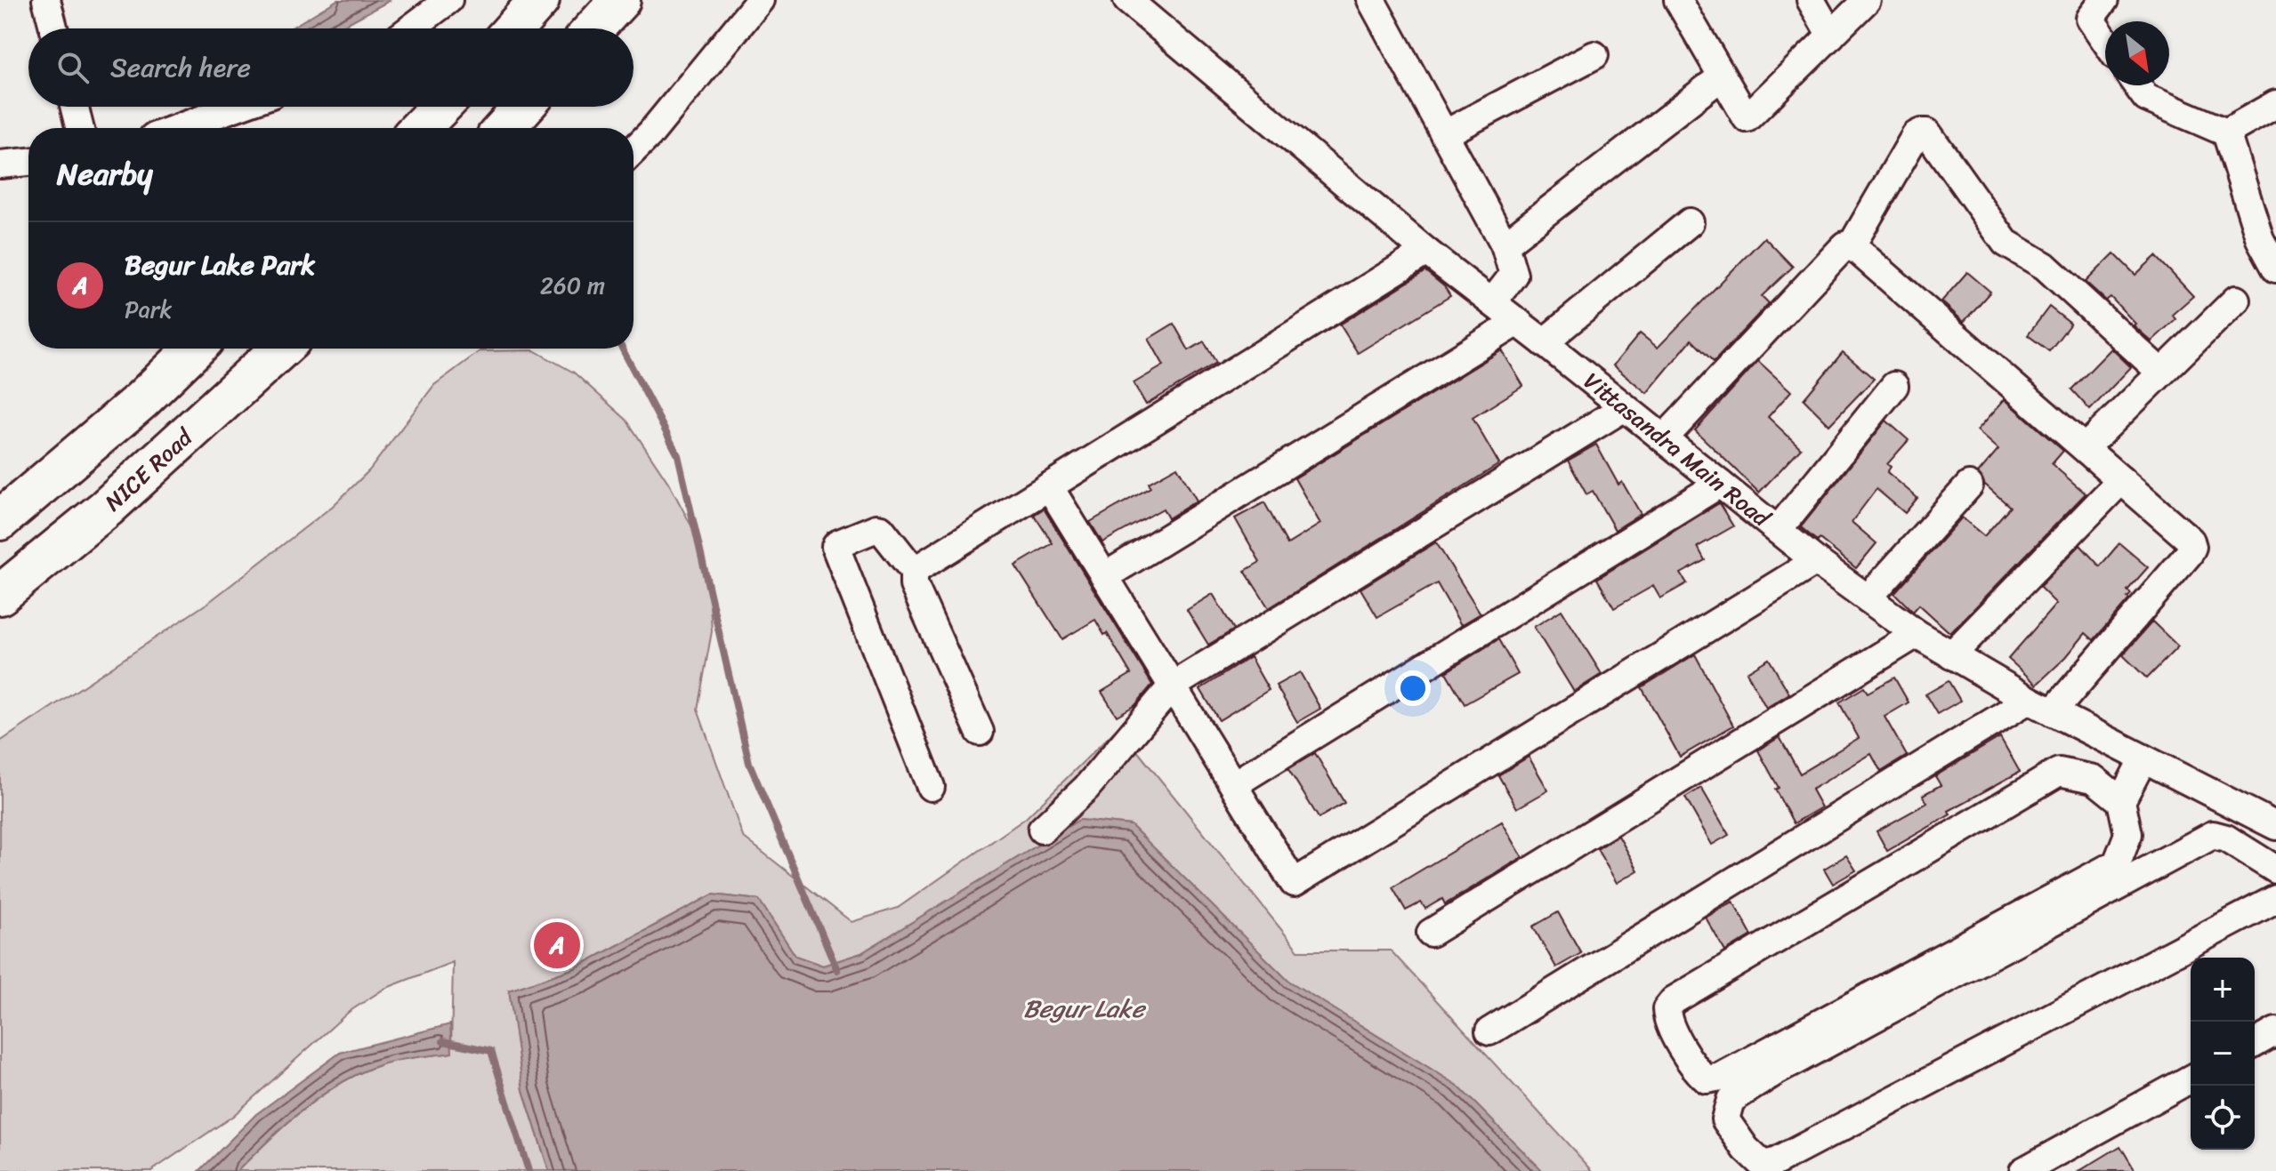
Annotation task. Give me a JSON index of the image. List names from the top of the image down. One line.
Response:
{"streets":{"highway":["NICE Road"],"street":["Vittasandra Main Road"]},"water":["Begur Lake"],"north":"bottom right","page":{"search":"Search here","heading":"Nearby","list":[{"mark":"A","name":"Begur Lake Park","note":"Park","value":"260 m"}],"pins":"A","map_buttons":["+","−"]}}
